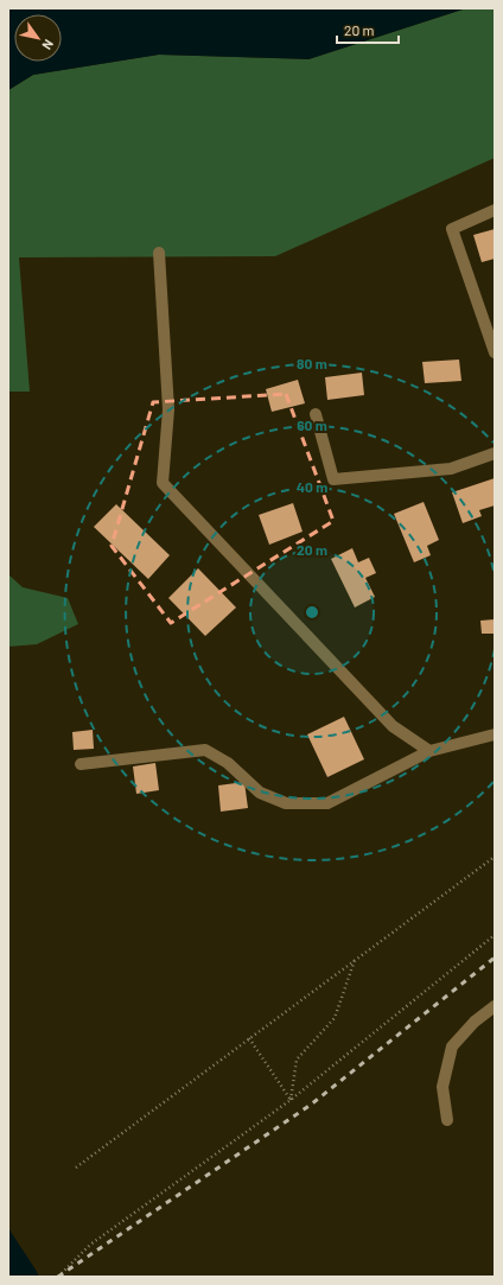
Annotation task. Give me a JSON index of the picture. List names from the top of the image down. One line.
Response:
{"scale_bar":"20 m","north":"bottom right","rings":["80 m","60 m","40 m","20 m"]}
